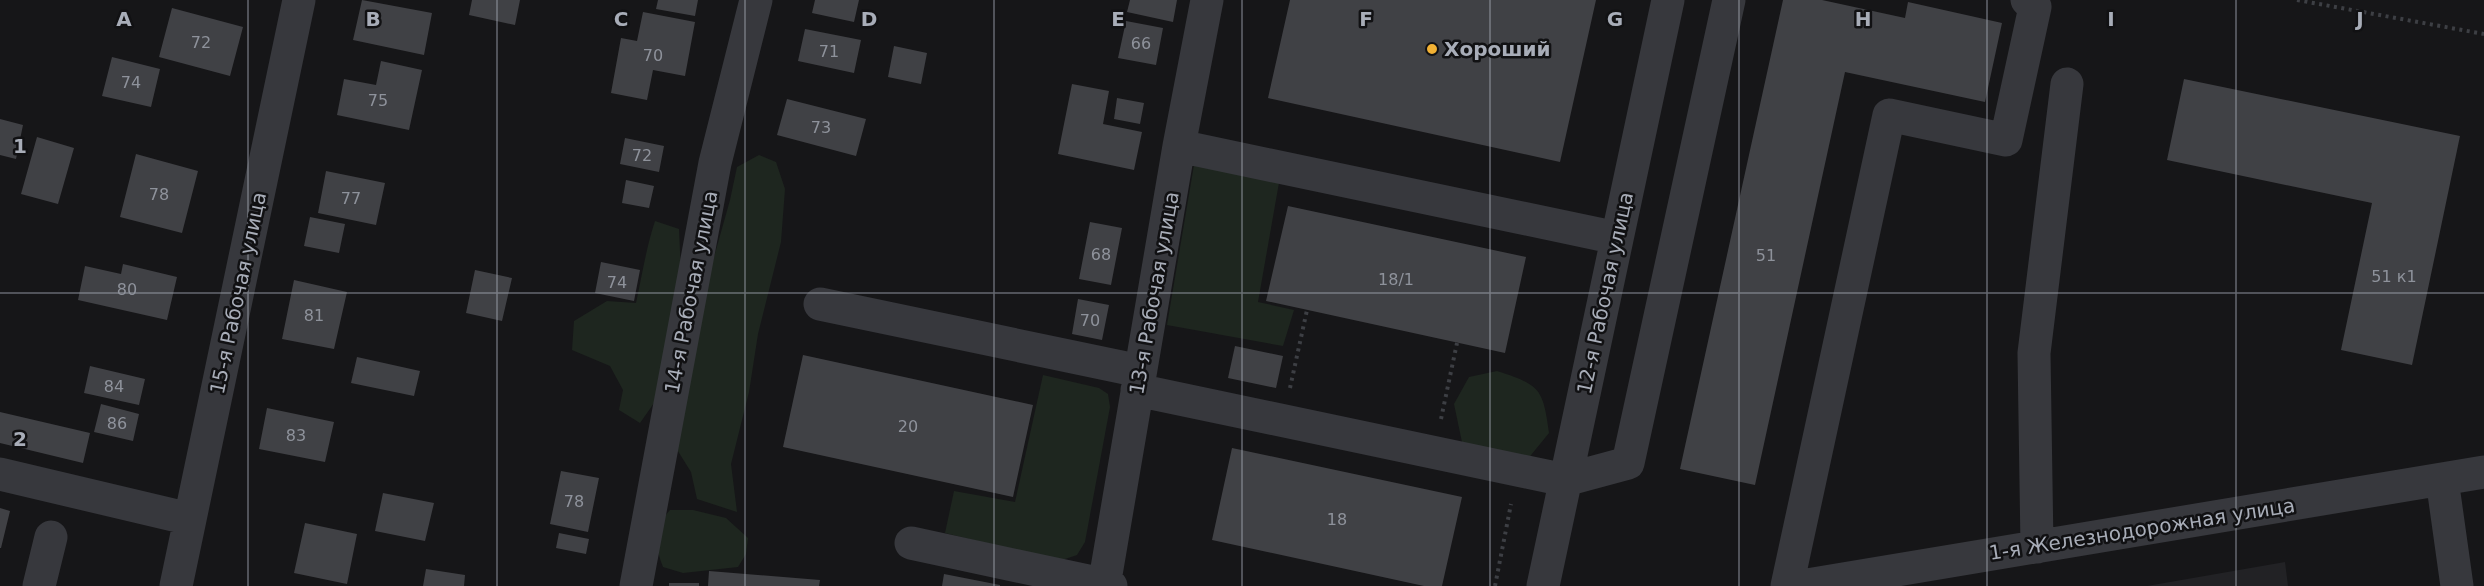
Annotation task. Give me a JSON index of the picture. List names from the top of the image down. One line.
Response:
{"streets":{"street":["14-я Рабочая улица","15-я Рабочая улица","13-я Рабочая улица","12-я Рабочая улица","1-я Железнодорожная улица"]},"places":["Хороший"],"house_numbers":["72","66","71","70","74","75","73","72","78","77","68","51","51 к1","18/1","74","80","81","70","84","86","20","83","78","18"],"grid":{"columns":["A","B","C","D","E","F","G","H","I","J"],"rows":["1","2"]}}
